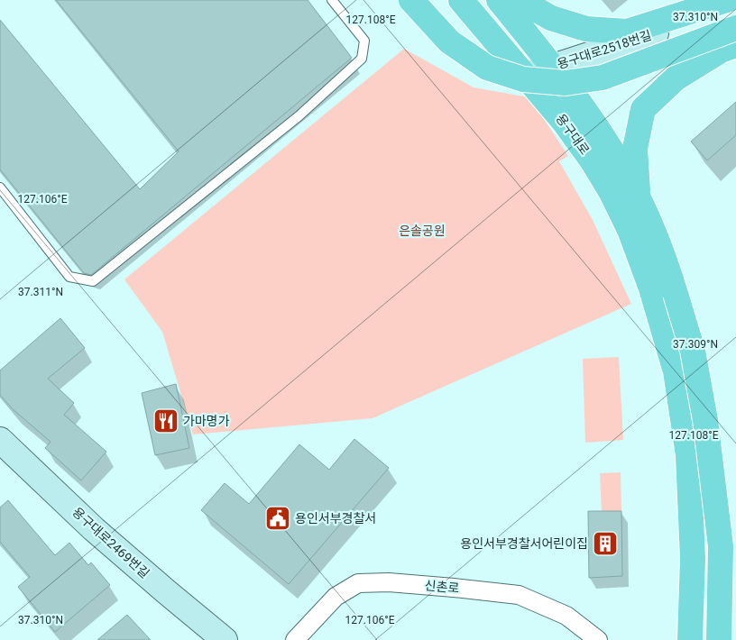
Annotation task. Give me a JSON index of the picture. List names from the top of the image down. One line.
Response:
{"streets":{"main road":["용구대로"],"street":["용구대로2518번길","용구대로2469번길","신촌로"]},"crossings":[["용구대로2518번길","용구대로"]],"parks":["은솔공원"],"places":{"restaurant":["가마명가"],"public building":["용인서부경찰서"],"building":["용인서부경찰서어린이집"]},"coordinates":["37.310°N","127.108°E","127.106°E","37.311°N","37.309°N"]}
